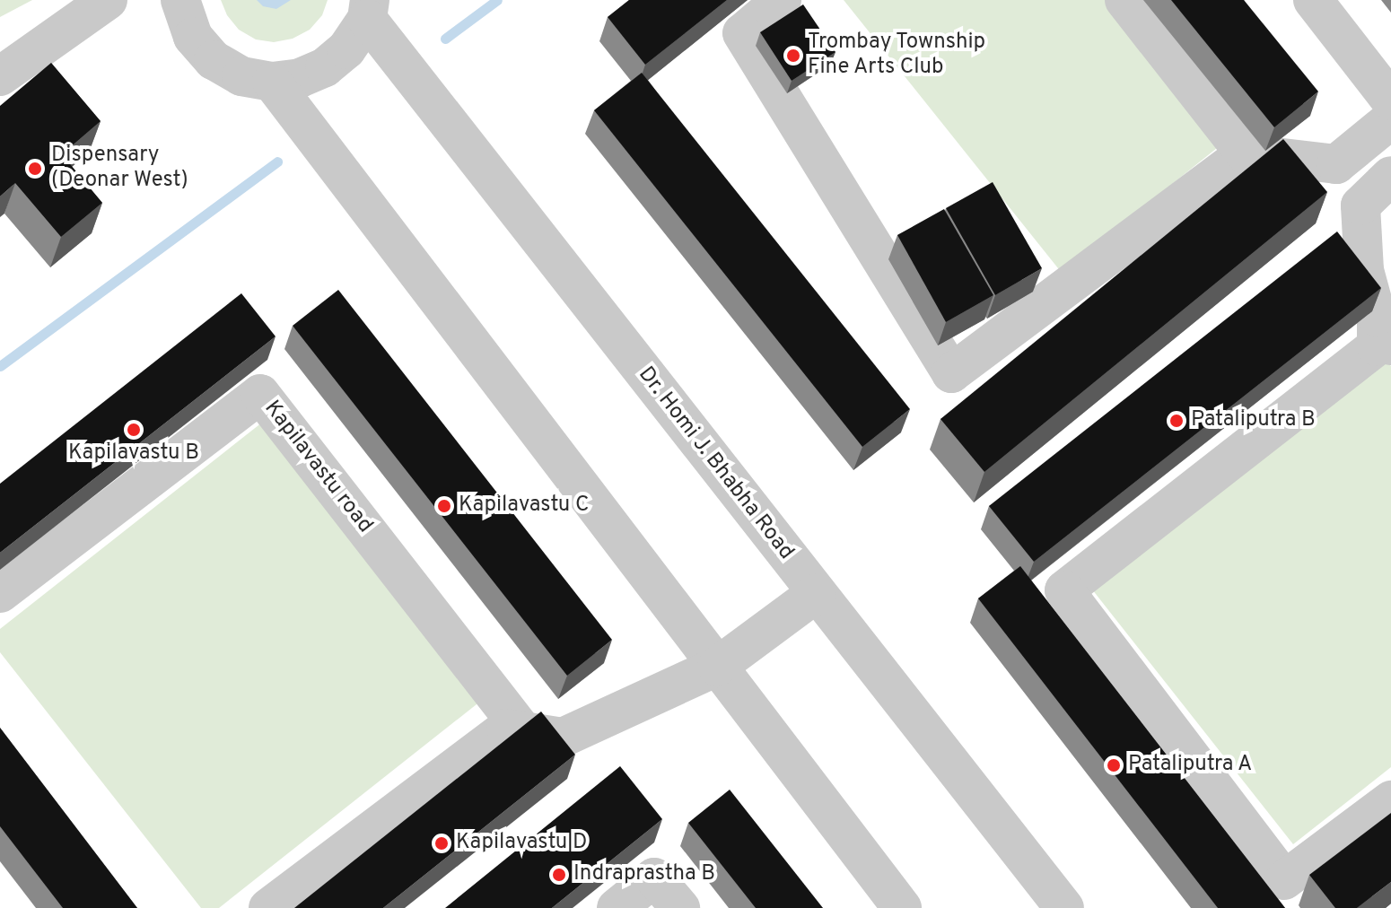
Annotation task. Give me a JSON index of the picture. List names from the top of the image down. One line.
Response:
{"streets":{"street":["Dr. Homi J. Bhabha Road","Kapilavastu road"]},"places":["Trombay Township Fine Arts Club","Dispensary (Deonar West)","Pataliputra B","Kapilavastu B","Kapilavastu C","Pataliputra A","Kapilavastu D","Indraprastha B"]}
